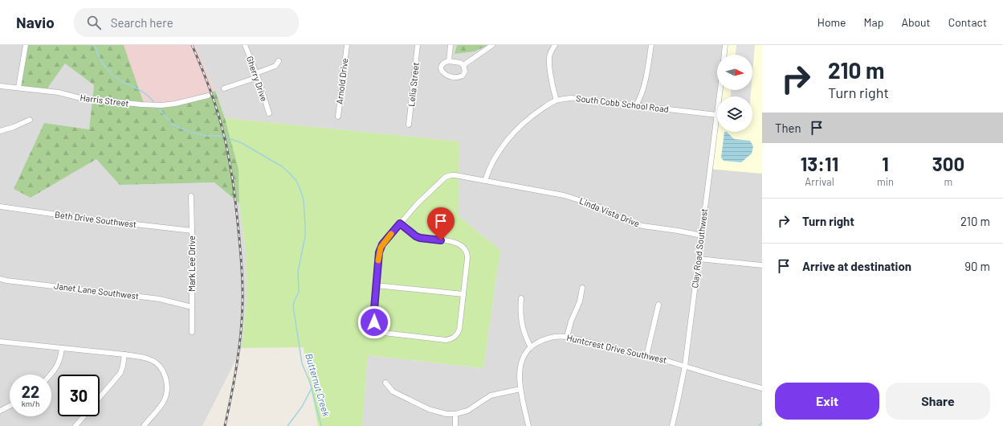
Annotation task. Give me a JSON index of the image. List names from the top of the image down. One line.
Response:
{"streets":{"street":["Gherry Drive","Arnold Drive","Lelia Street","Harris Street","South Cobb School Road","Linda Vista Drive","Beth Drive Southwest","Clay Road Southwest","Mark Lee Drive","Janet Lane Southwest","Huntcrest Drive Southwest"]},"crossings":[["South Cobb School Road","Linda Vista Drive"],["South Cobb School Road","Clay Road Southwest"],["Linda Vista Drive","Clay Road Southwest"],["Beth Drive Southwest","Mark Lee Drive"],["Clay Road Southwest","Huntcrest Drive Southwest"],["Mark Lee Drive","Janet Lane Southwest"]],"water":["Butternut Creek"],"north":"right","page":{"header":"Navio","search":"Search here","nav":["Home","Map","About","Contact"],"turn":["210 m","Turn right"],"then":"Then","eta":["13:11","Arrival","1","min","300","m"],"list":[{"name":"Turn right","value":"210 m"},{"name":"Arrive at destination","value":"90 m"}],"speed":"22 km/h","limit":"30","buttons":["Exit","Share"]}}
